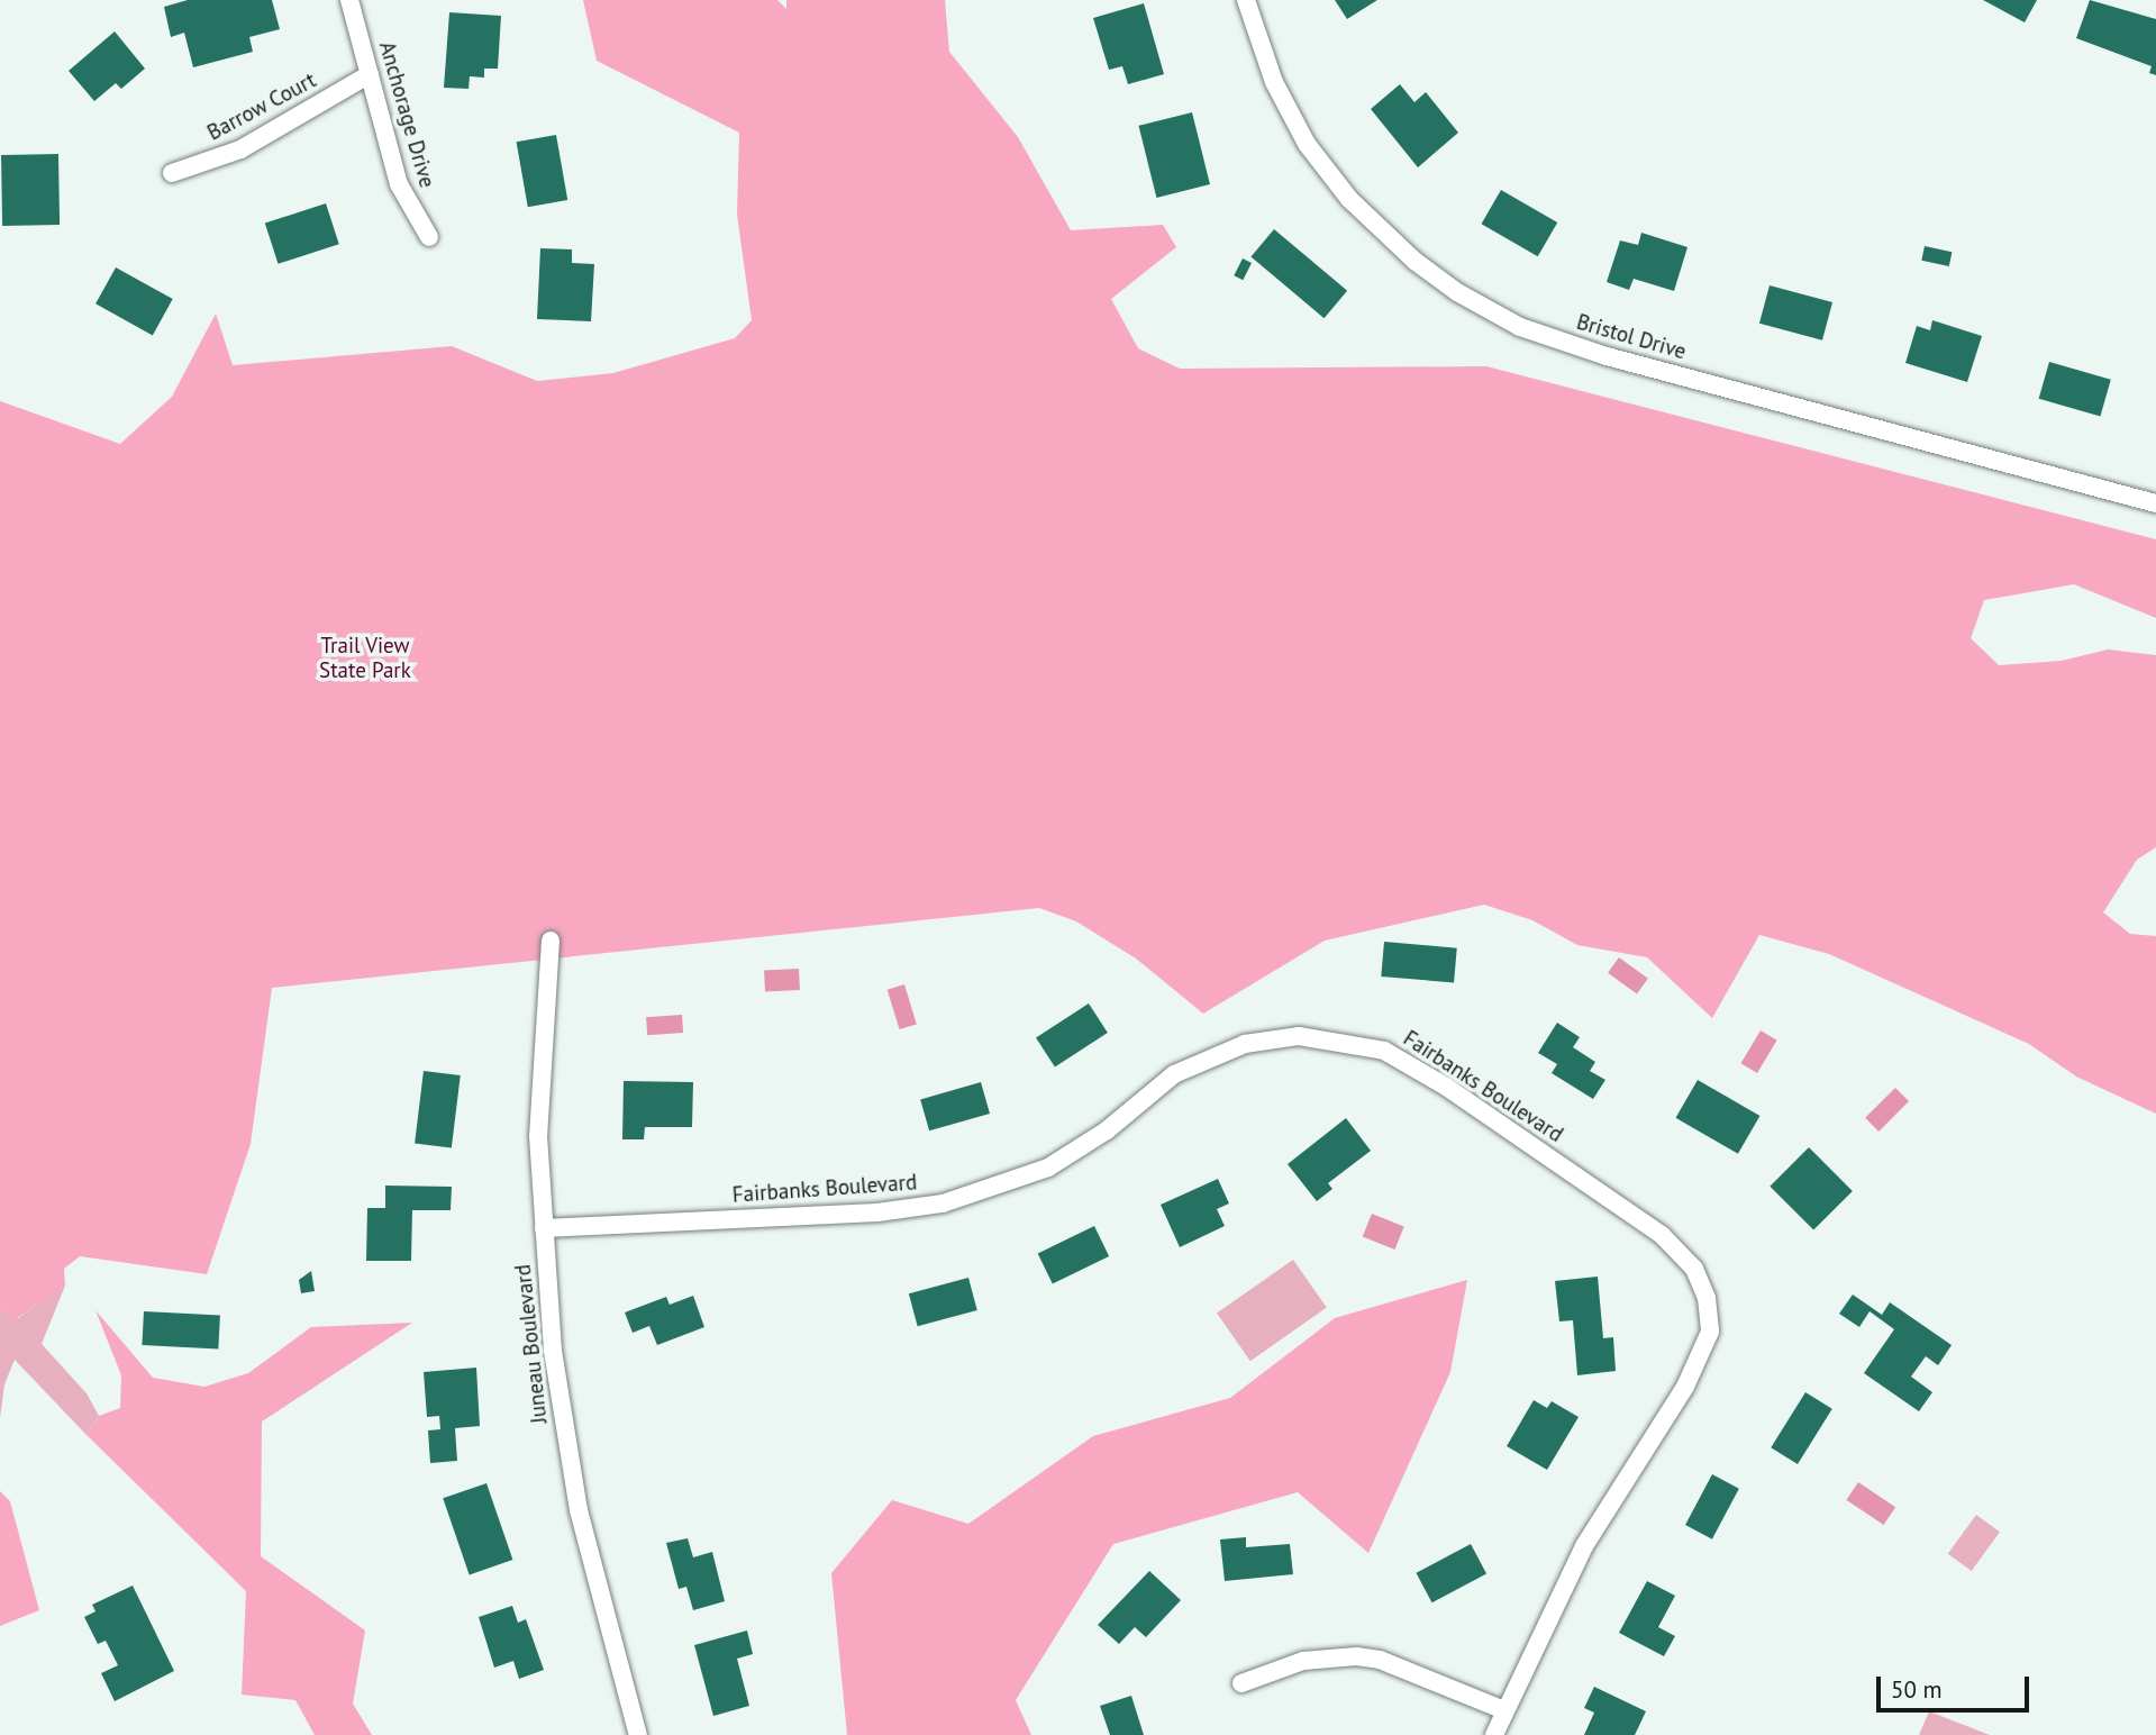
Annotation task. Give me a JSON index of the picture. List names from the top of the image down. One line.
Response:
{"streets":{"street":["Barrow Court","Anchorage Drive","Bristol Drive","Fairbanks Boulevard","Juneau Boulevard"]},"crossings":[["Barrow Court","Anchorage Drive"],["Fairbanks Boulevard","Juneau Boulevard"]],"parks":["Trail View State Park"],"scale_bar":"50 m"}
